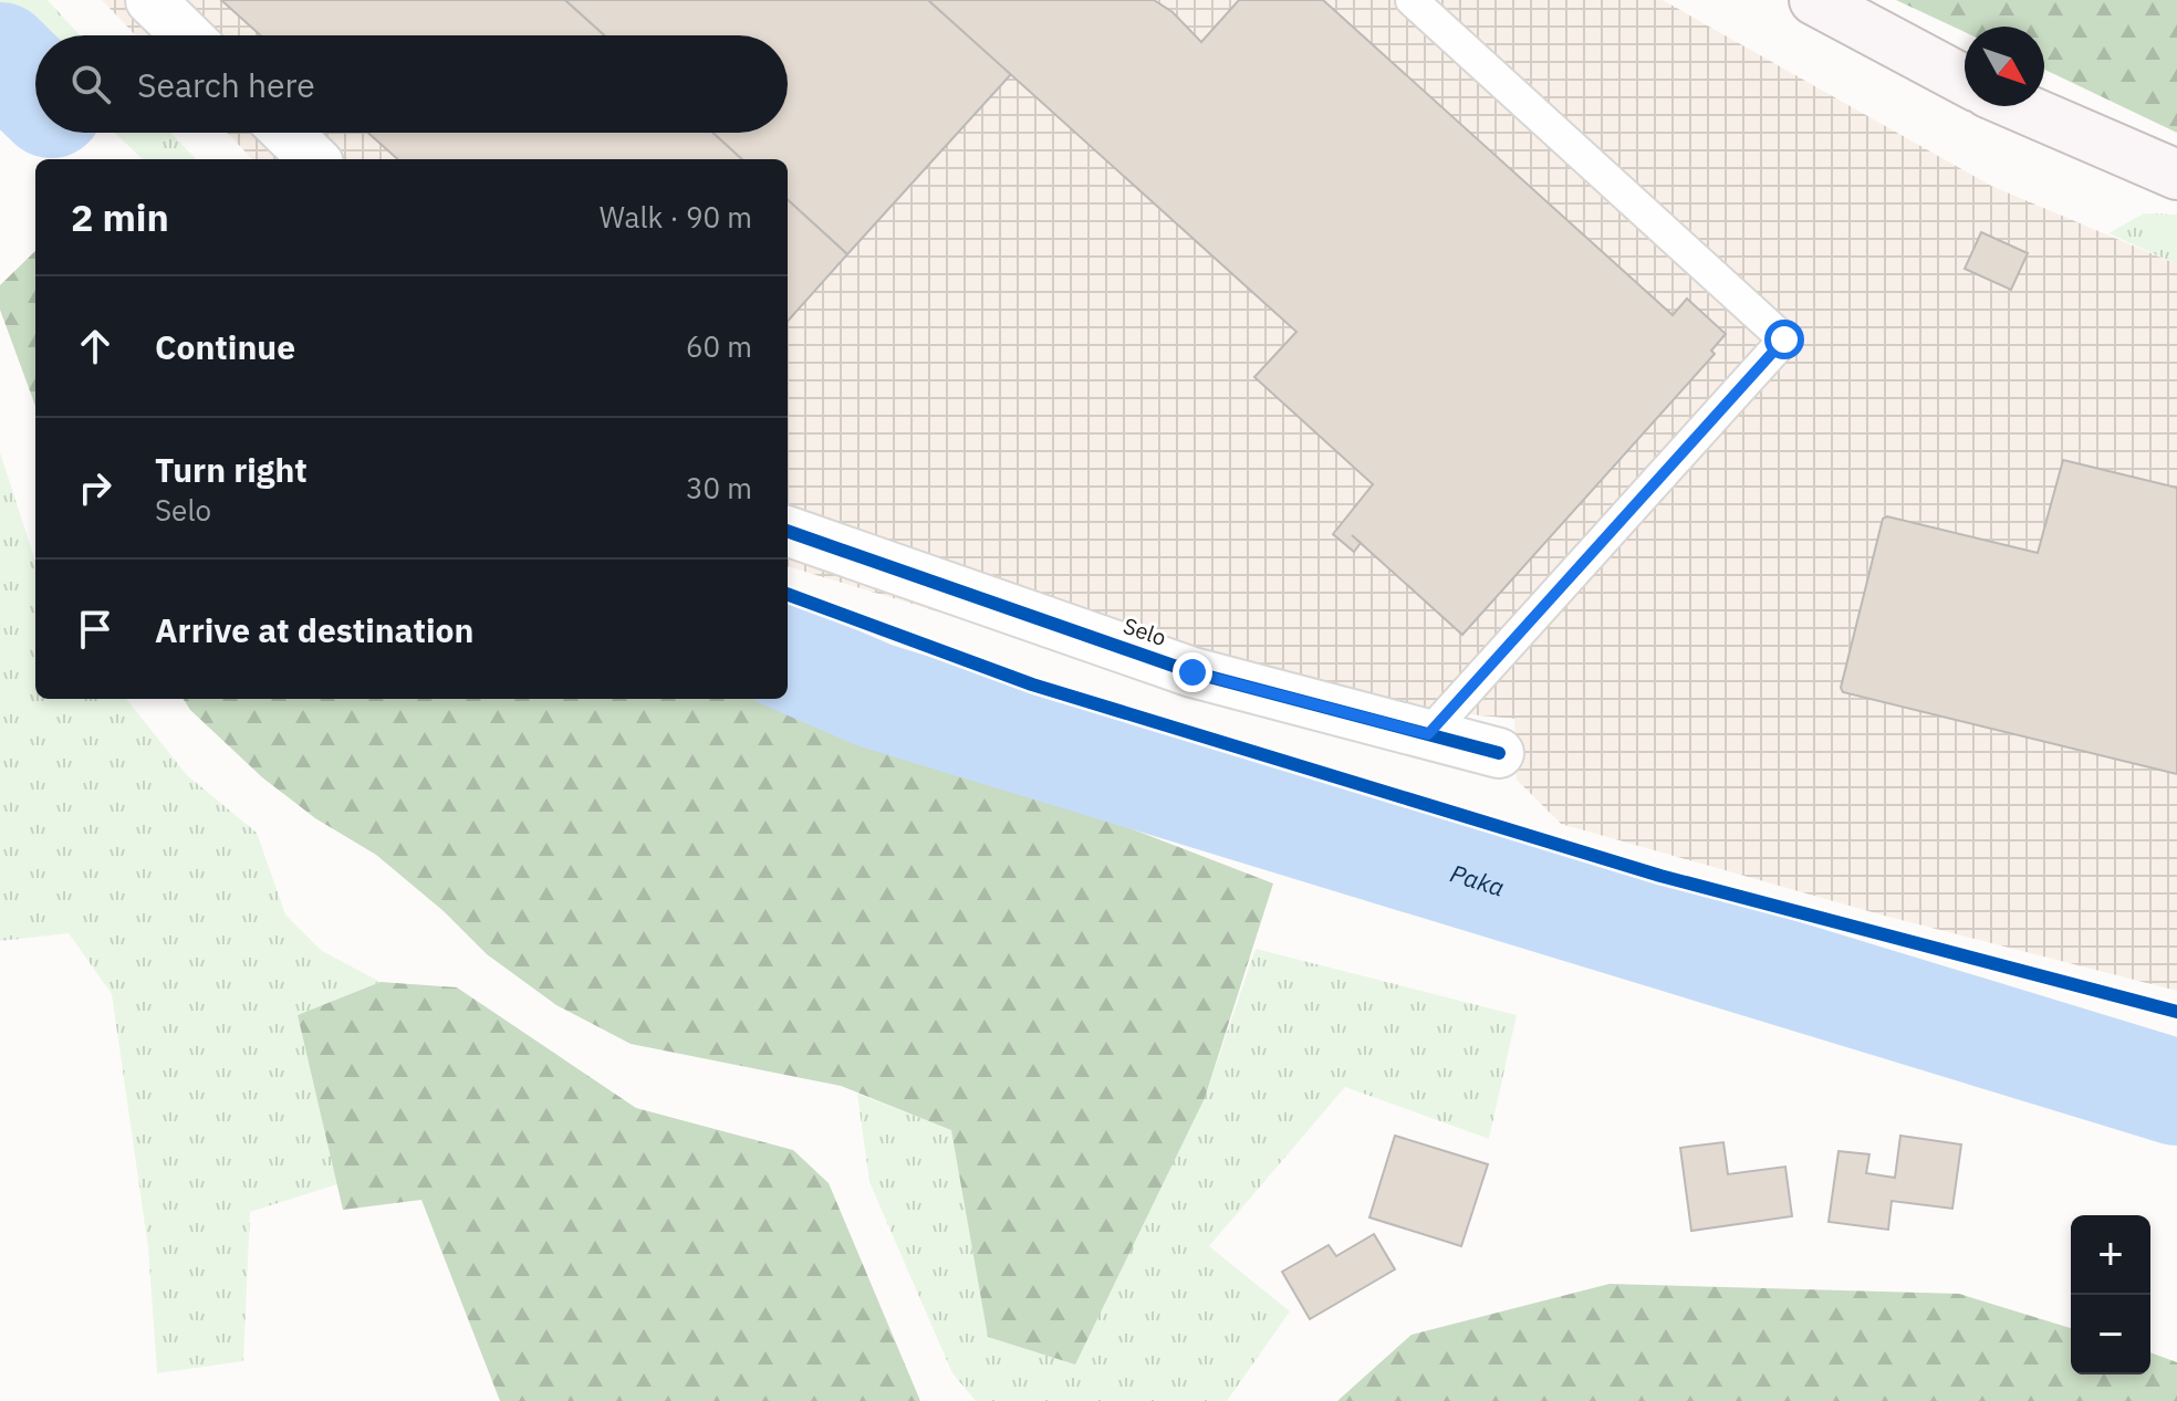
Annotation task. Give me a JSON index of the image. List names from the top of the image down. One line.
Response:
{"streets":{"street":["Selo"]},"water":["Paka"],"north":"bottom right","page":{"search":"Search here","heading":["2 min","Walk · 90 m"],"list":[["Continue","60 m"],["Turn right","Selo","30 m"],"Arrive at destination"],"map_buttons":["+","−"]}}
